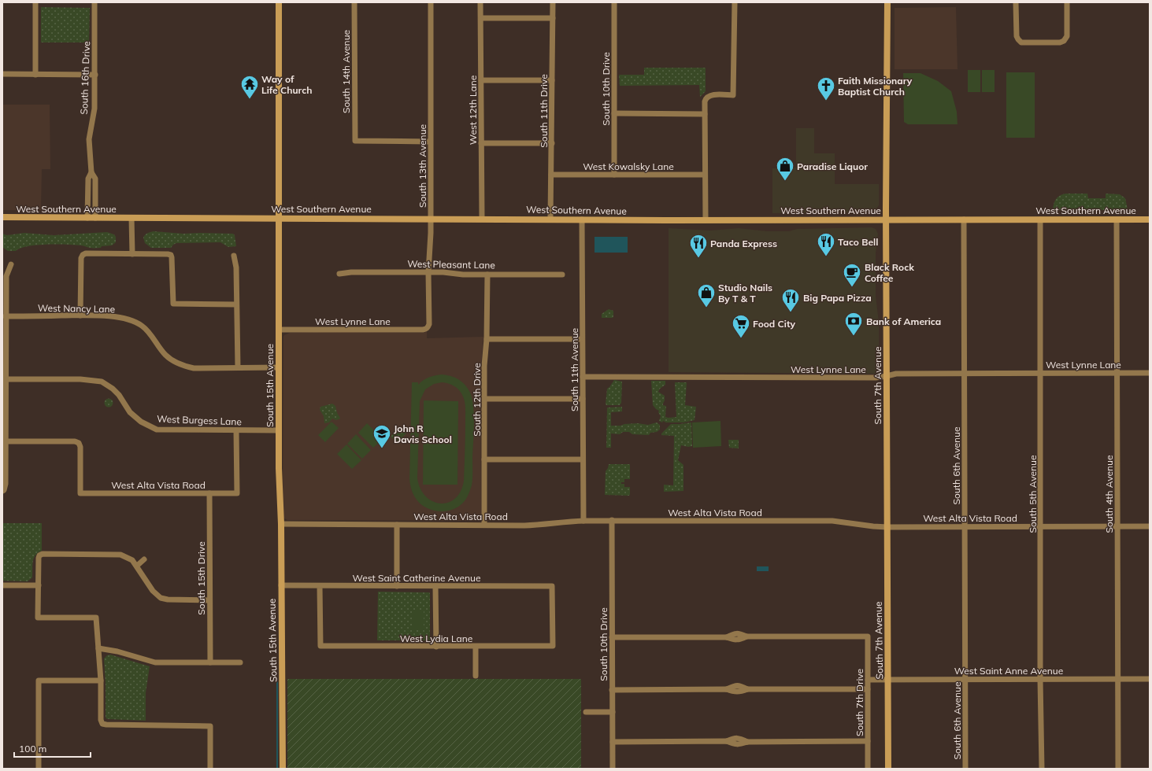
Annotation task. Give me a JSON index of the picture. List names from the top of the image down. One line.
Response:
{"streets":{"main road":["West Southern Avenue","South 15th Avenue","South 7th Avenue"],"street":["South 14th Avenue","South 16th Drive","South 10th Drive","West 12th Lane","South 11th Drive","South 13th Avenue","West Kowalsky Lane","West Pleasant Lane","West Nancy Lane","West Lynne Lane","South 11th Avenue","South 12th Drive","West Burgess Lane","South 6th Avenue","West Alta Vista Road","South 5th Avenue","South 4th Avenue","West Saint Catherine Avenue","South 15th Drive","West Lydia Lane","West Saint Anne Avenue","South 7th Drive"]},"crossings":[["South 14th Avenue","South 13th Avenue"],["South 16th Drive","West Southern Avenue"],["South 10th Drive","West Kowalsky Lane"],["South 10th Drive","West Alta Vista Road"],["South 10th Drive","South 7th Drive"],["West 12th Lane","West Southern Avenue"],["South 11th Drive","West Kowalsky Lane"],["South 11th Drive","West Southern Avenue"],["South 13th Avenue","West Southern Avenue"],["South 13th Avenue","West Pleasant Lane"],["South 13th Avenue","West Lynne Lane"],["West Southern Avenue","South 11th Avenue"],["West Southern Avenue","South 15th Avenue"],["West Southern Avenue","South 7th Avenue"],["West Southern Avenue","South 6th Avenue"],["West Southern Avenue","South 5th Avenue"],["West Southern Avenue","South 4th Avenue"],["West Pleasant Lane","South 12th Drive"],["West Nancy Lane","South 15th Avenue"],["West Lynne Lane","South 11th Avenue"],["West Lynne Lane","South 15th Avenue"],["West Lynne Lane","South 7th Avenue"],["West Lynne Lane","South 6th Avenue"],["West Lynne Lane","South 5th Avenue"],["West Lynne Lane","South 4th Avenue"],["South 11th Avenue","West Alta Vista Road"],["South 15th Avenue","West Burgess Lane"],["South 15th Avenue","West Alta Vista Road"],["South 15th Avenue","West Saint Catherine Avenue"],["South 7th Avenue","West Alta Vista Road"],["South 7th Avenue","West Saint Anne Avenue"],["South 12th Drive","West Alta Vista Road"],["West Burgess Lane","West Alta Vista Road"],["South 6th Avenue","West Alta Vista Road"],["South 6th Avenue","West Saint Anne Avenue"],["West Alta Vista Road","South 5th Avenue"],["West Alta Vista Road","South 4th Avenue"],["West Alta Vista Road","South 15th Drive"],["South 5th Avenue","West Saint Anne Avenue"],["South 4th Avenue","West Saint Anne Avenue"],["West Saint Catherine Avenue","West Lydia Lane"],["West Saint Anne Avenue","South 7th Drive"]],"places":{"temple":["Way of Life Church"],"church":["Faith Missionary Baptist Church"],"shop":["Paradise Liquor","Studio Nails By T & T"],"restaurant":["Taco Bell","Panda Express","Big Papa Pizza"],"cafe":["Black Rock Coffee"],"bank":["Bank of America"],"supermarket":["Food City"],"school or university":["John R Davis School"]},"scale_bar":"100 m"}
